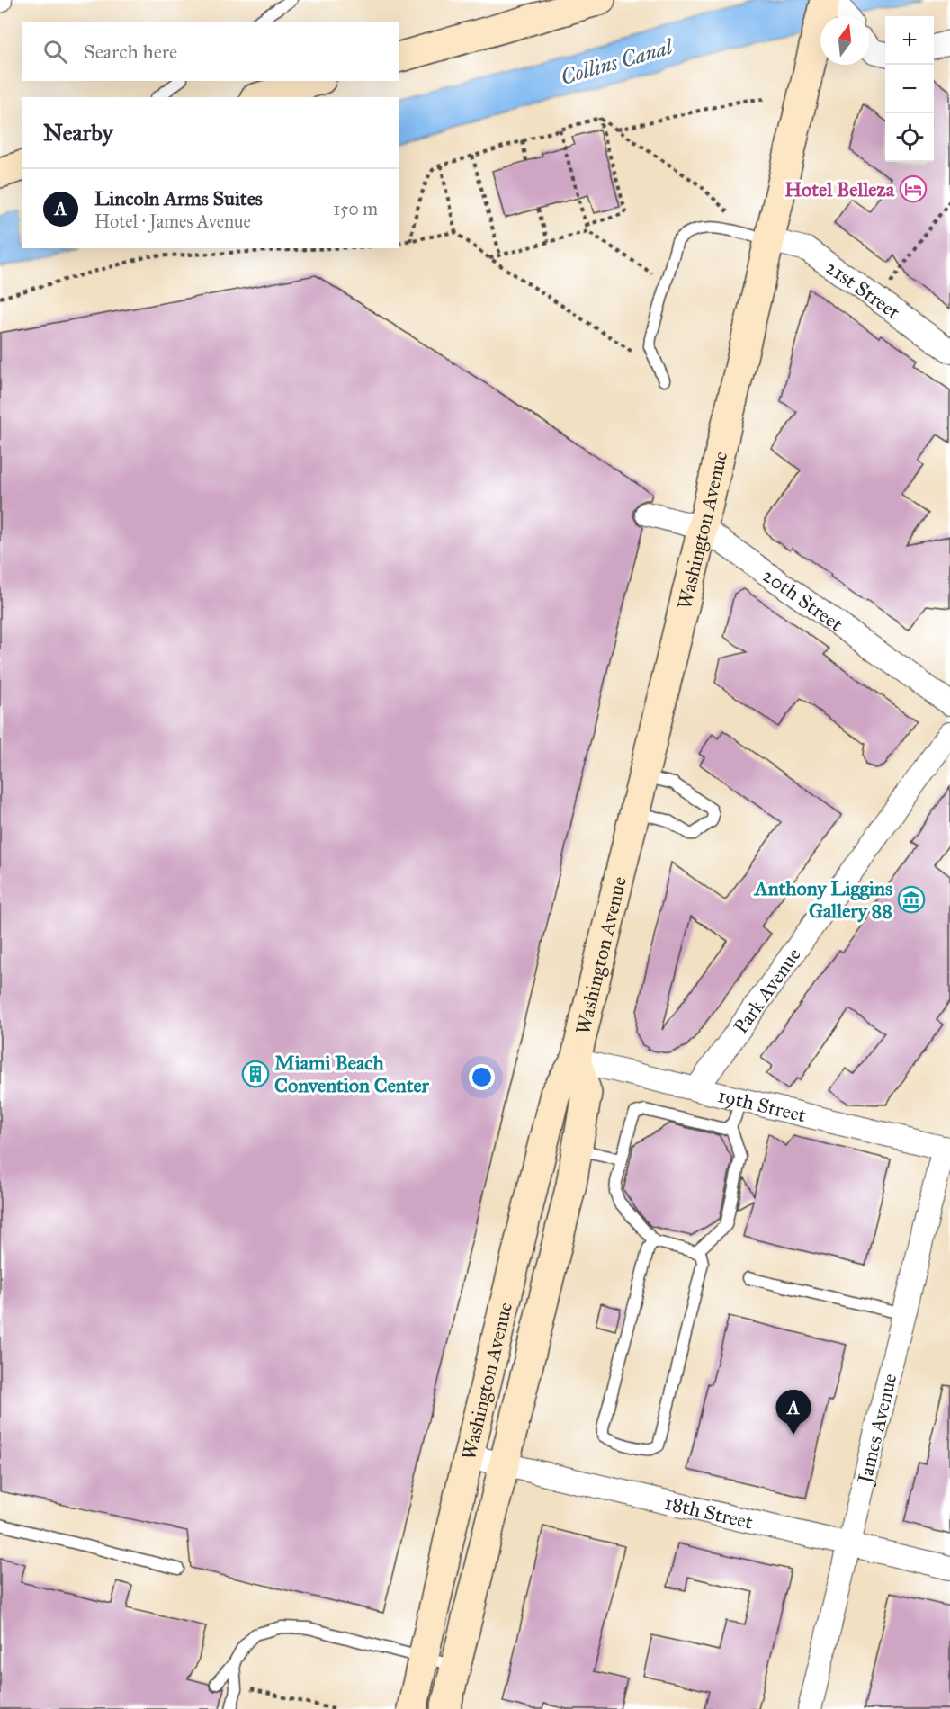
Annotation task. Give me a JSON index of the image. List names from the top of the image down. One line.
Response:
{"streets":{"main road":["Washington Avenue"],"street":["21st Street","20th Street","Park Avenue","19th Street","James Avenue","18th Street"]},"crossings":[["21st Street","Washington Avenue"],["Washington Avenue","20th Street"],["Washington Avenue","19th Street"],["Washington Avenue","18th Street"],["Park Avenue","19th Street"],["19th Street","James Avenue"],["James Avenue","18th Street"]],"water":["Collins Canal"],"places":{"hotel":["Hotel Belleza"],"museum":["Anthony Liggins Gallery 88"],"building":["Miami Beach Convention Center"]},"north":"top","page":{"map_buttons":["+","−"],"search":"Search here","heading":"Nearby","list":[{"mark":"A","name":"Lincoln Arms Suites","note":"Hotel · James Avenue","value":"150 m"}],"pins":"A"}}
